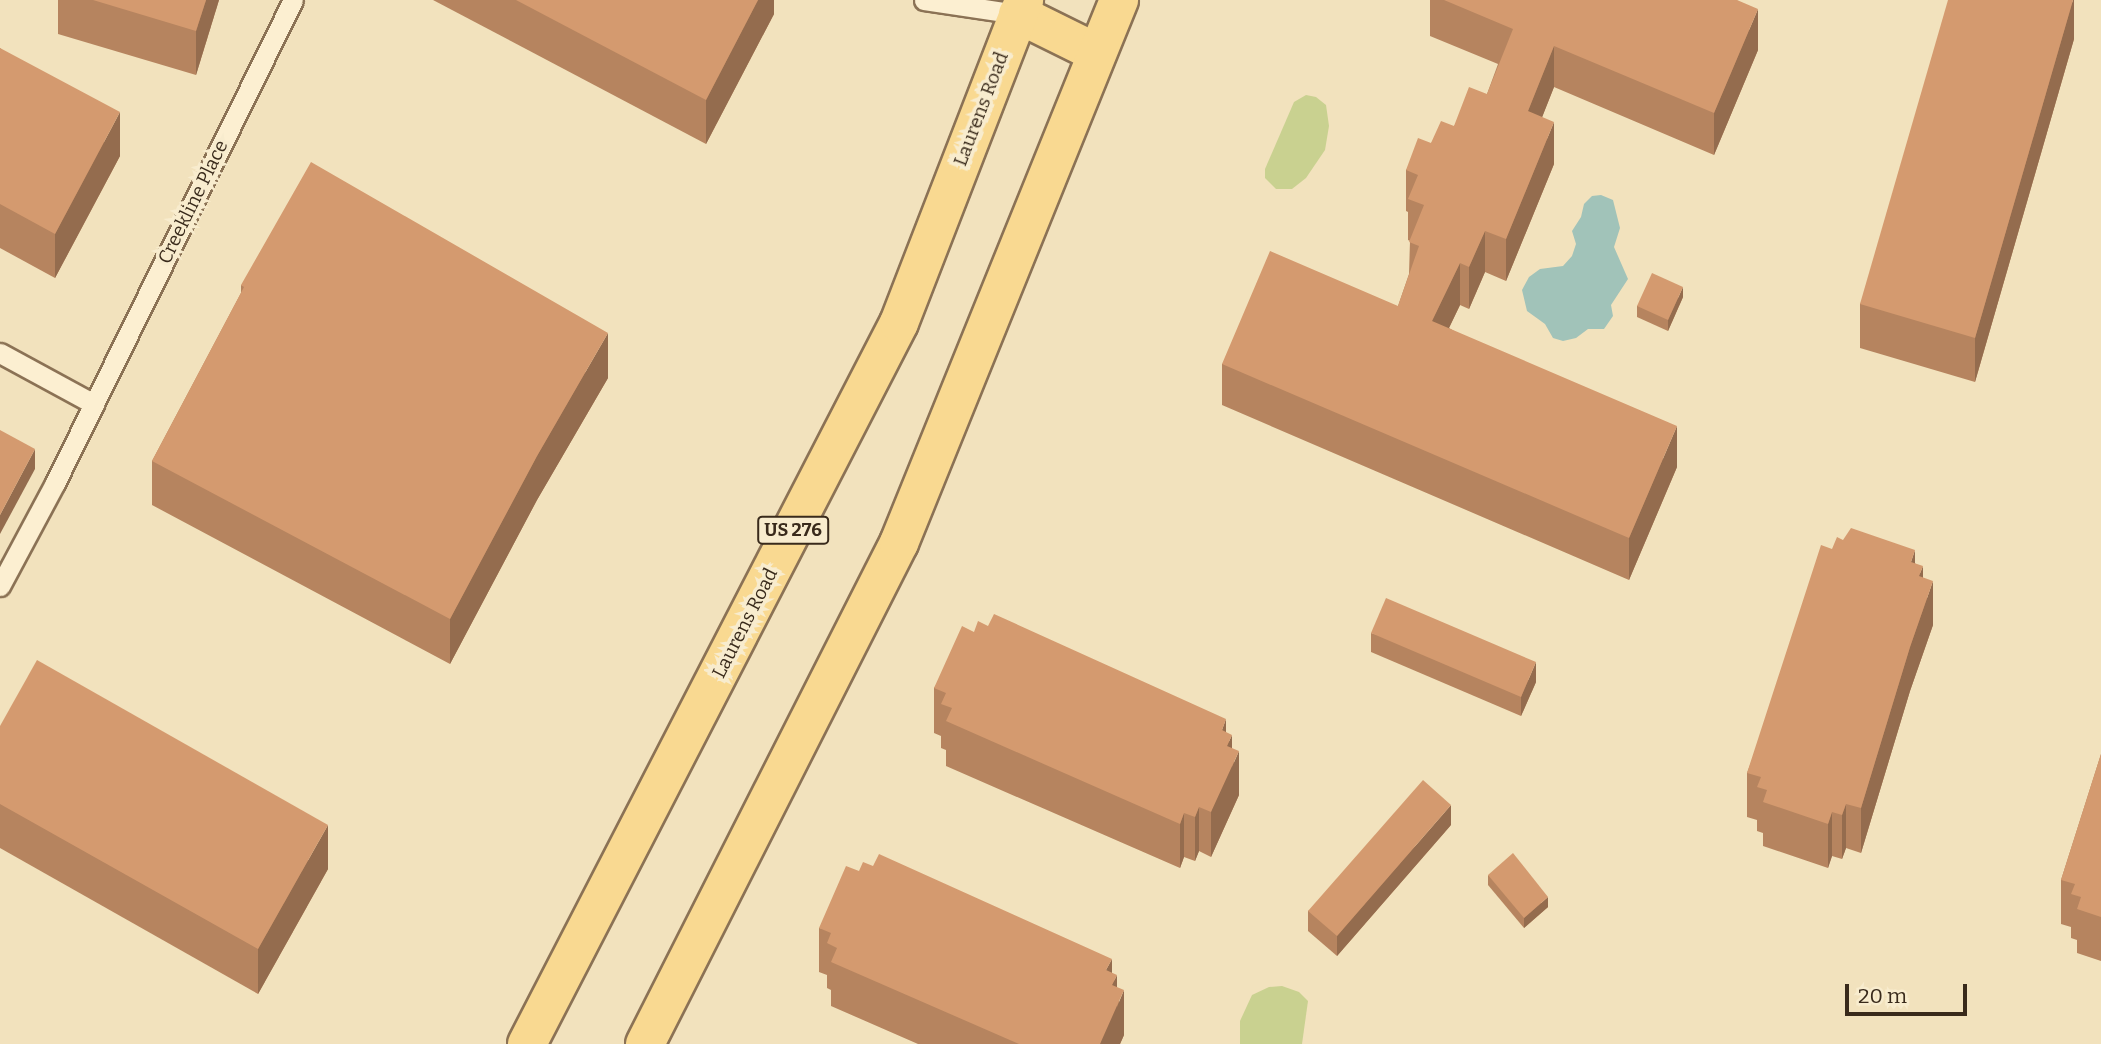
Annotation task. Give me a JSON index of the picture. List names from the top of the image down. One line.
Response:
{"streets":{"main road":["Laurens Road","US 276"],"lane":["Creekline Place"]},"scale_bar":"20 m"}
